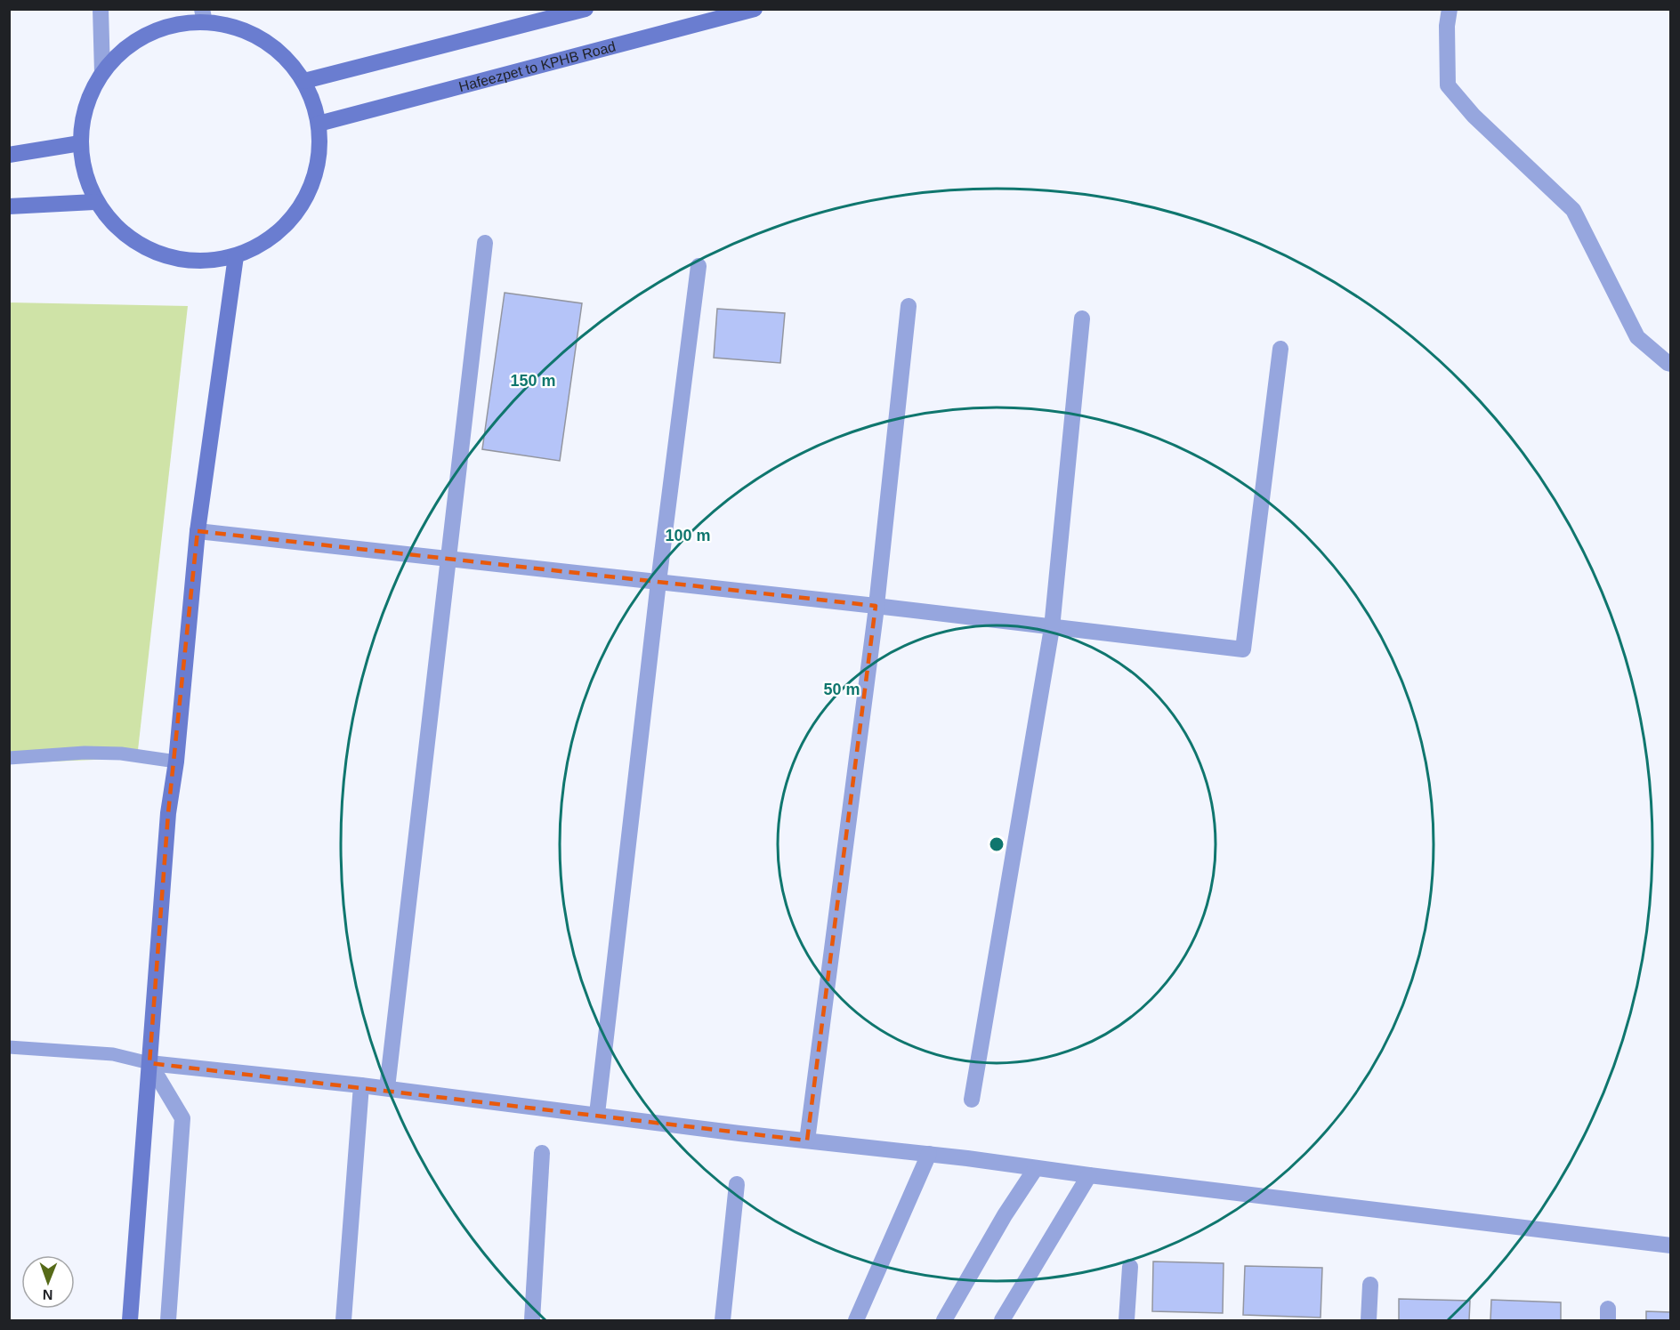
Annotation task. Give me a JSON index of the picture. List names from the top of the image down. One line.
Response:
{"streets":{"main road":["Hafeezpet to KPHB Road"]},"north":"bottom","rings":["150 m","100 m","50 m"]}
